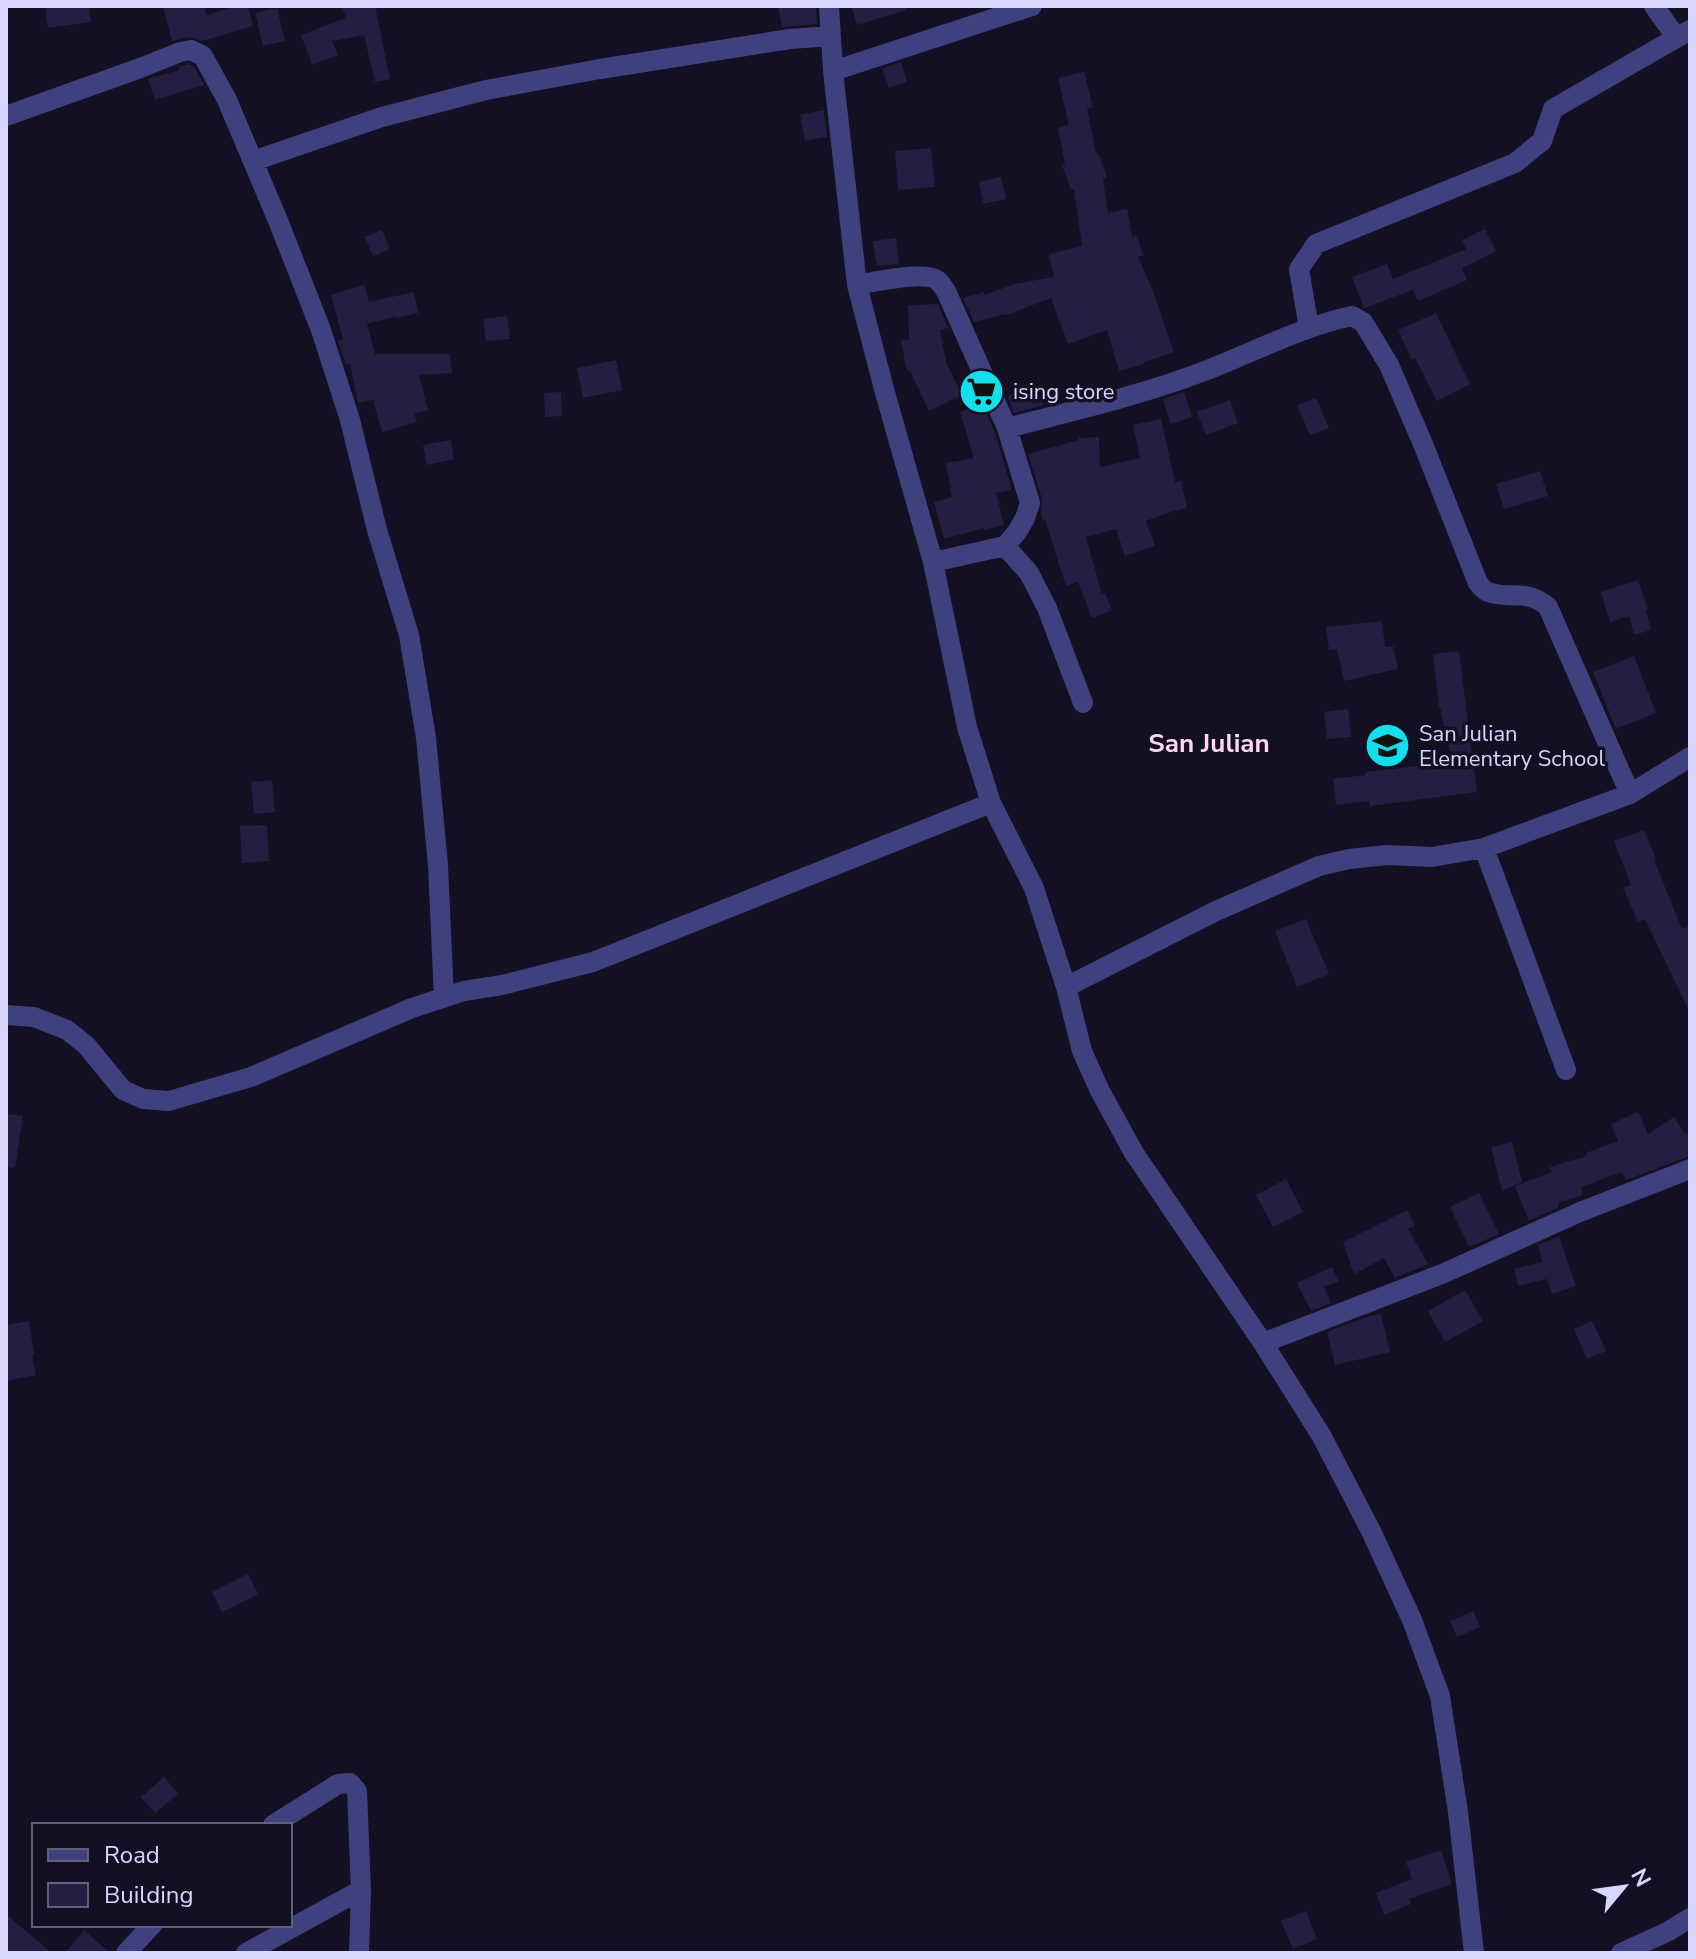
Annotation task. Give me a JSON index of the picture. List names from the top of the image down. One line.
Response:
{"districts":["San Julian"],"places":{"supermarket":["ising store"],"school or university":["San Julian Elementary School"]},"legend":["Road","Building"],"north":"top right"}
